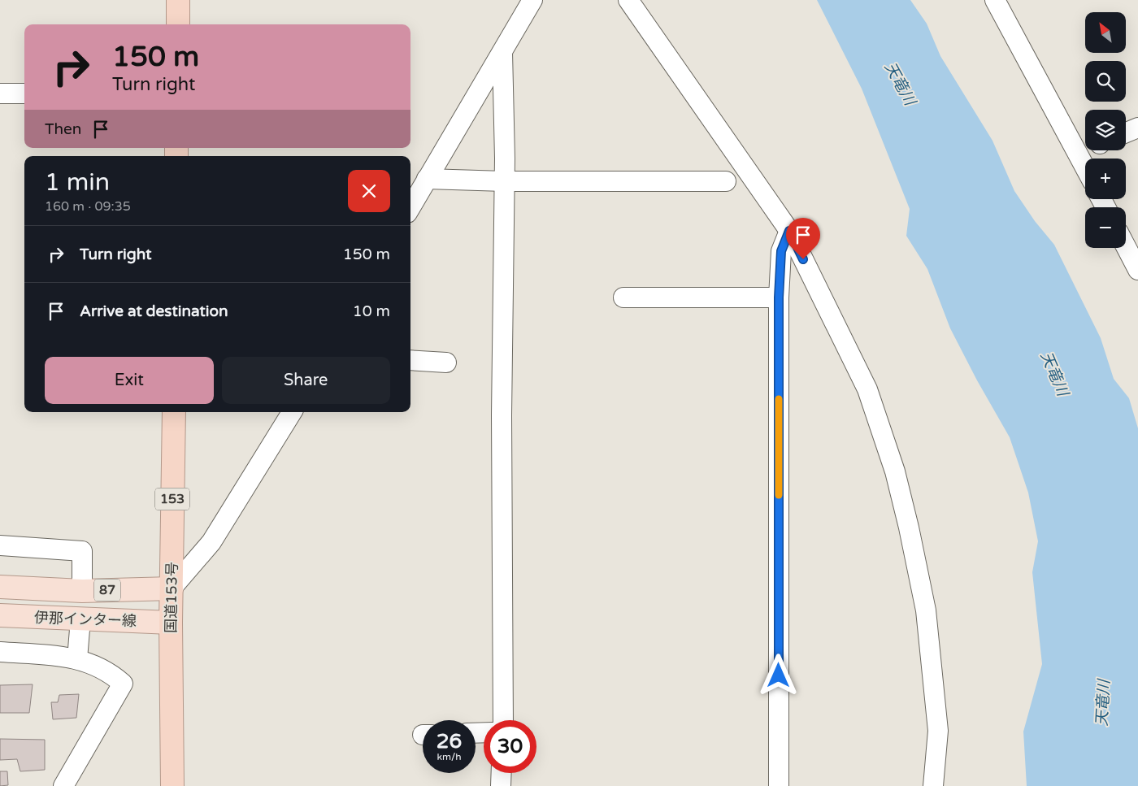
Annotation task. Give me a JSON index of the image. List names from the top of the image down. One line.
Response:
{"streets":{"highway":["153","国道153号"],"main road":["87","伊那インター線"]},"crossings":[["国道153号","伊那インター線"]],"water":["天竜川"],"north":"top left","page":{"map_buttons":["+","−"],"turn":["150 m","Turn right"],"then":"Then","heading":["1 min","160 m · 09:35"],"list":[{"name":"Turn right","value":"150 m"},{"name":"Arrive at destination","value":"10 m"}],"buttons":["Exit","Share"],"speed":"26 km/h","limit":"30"}}
